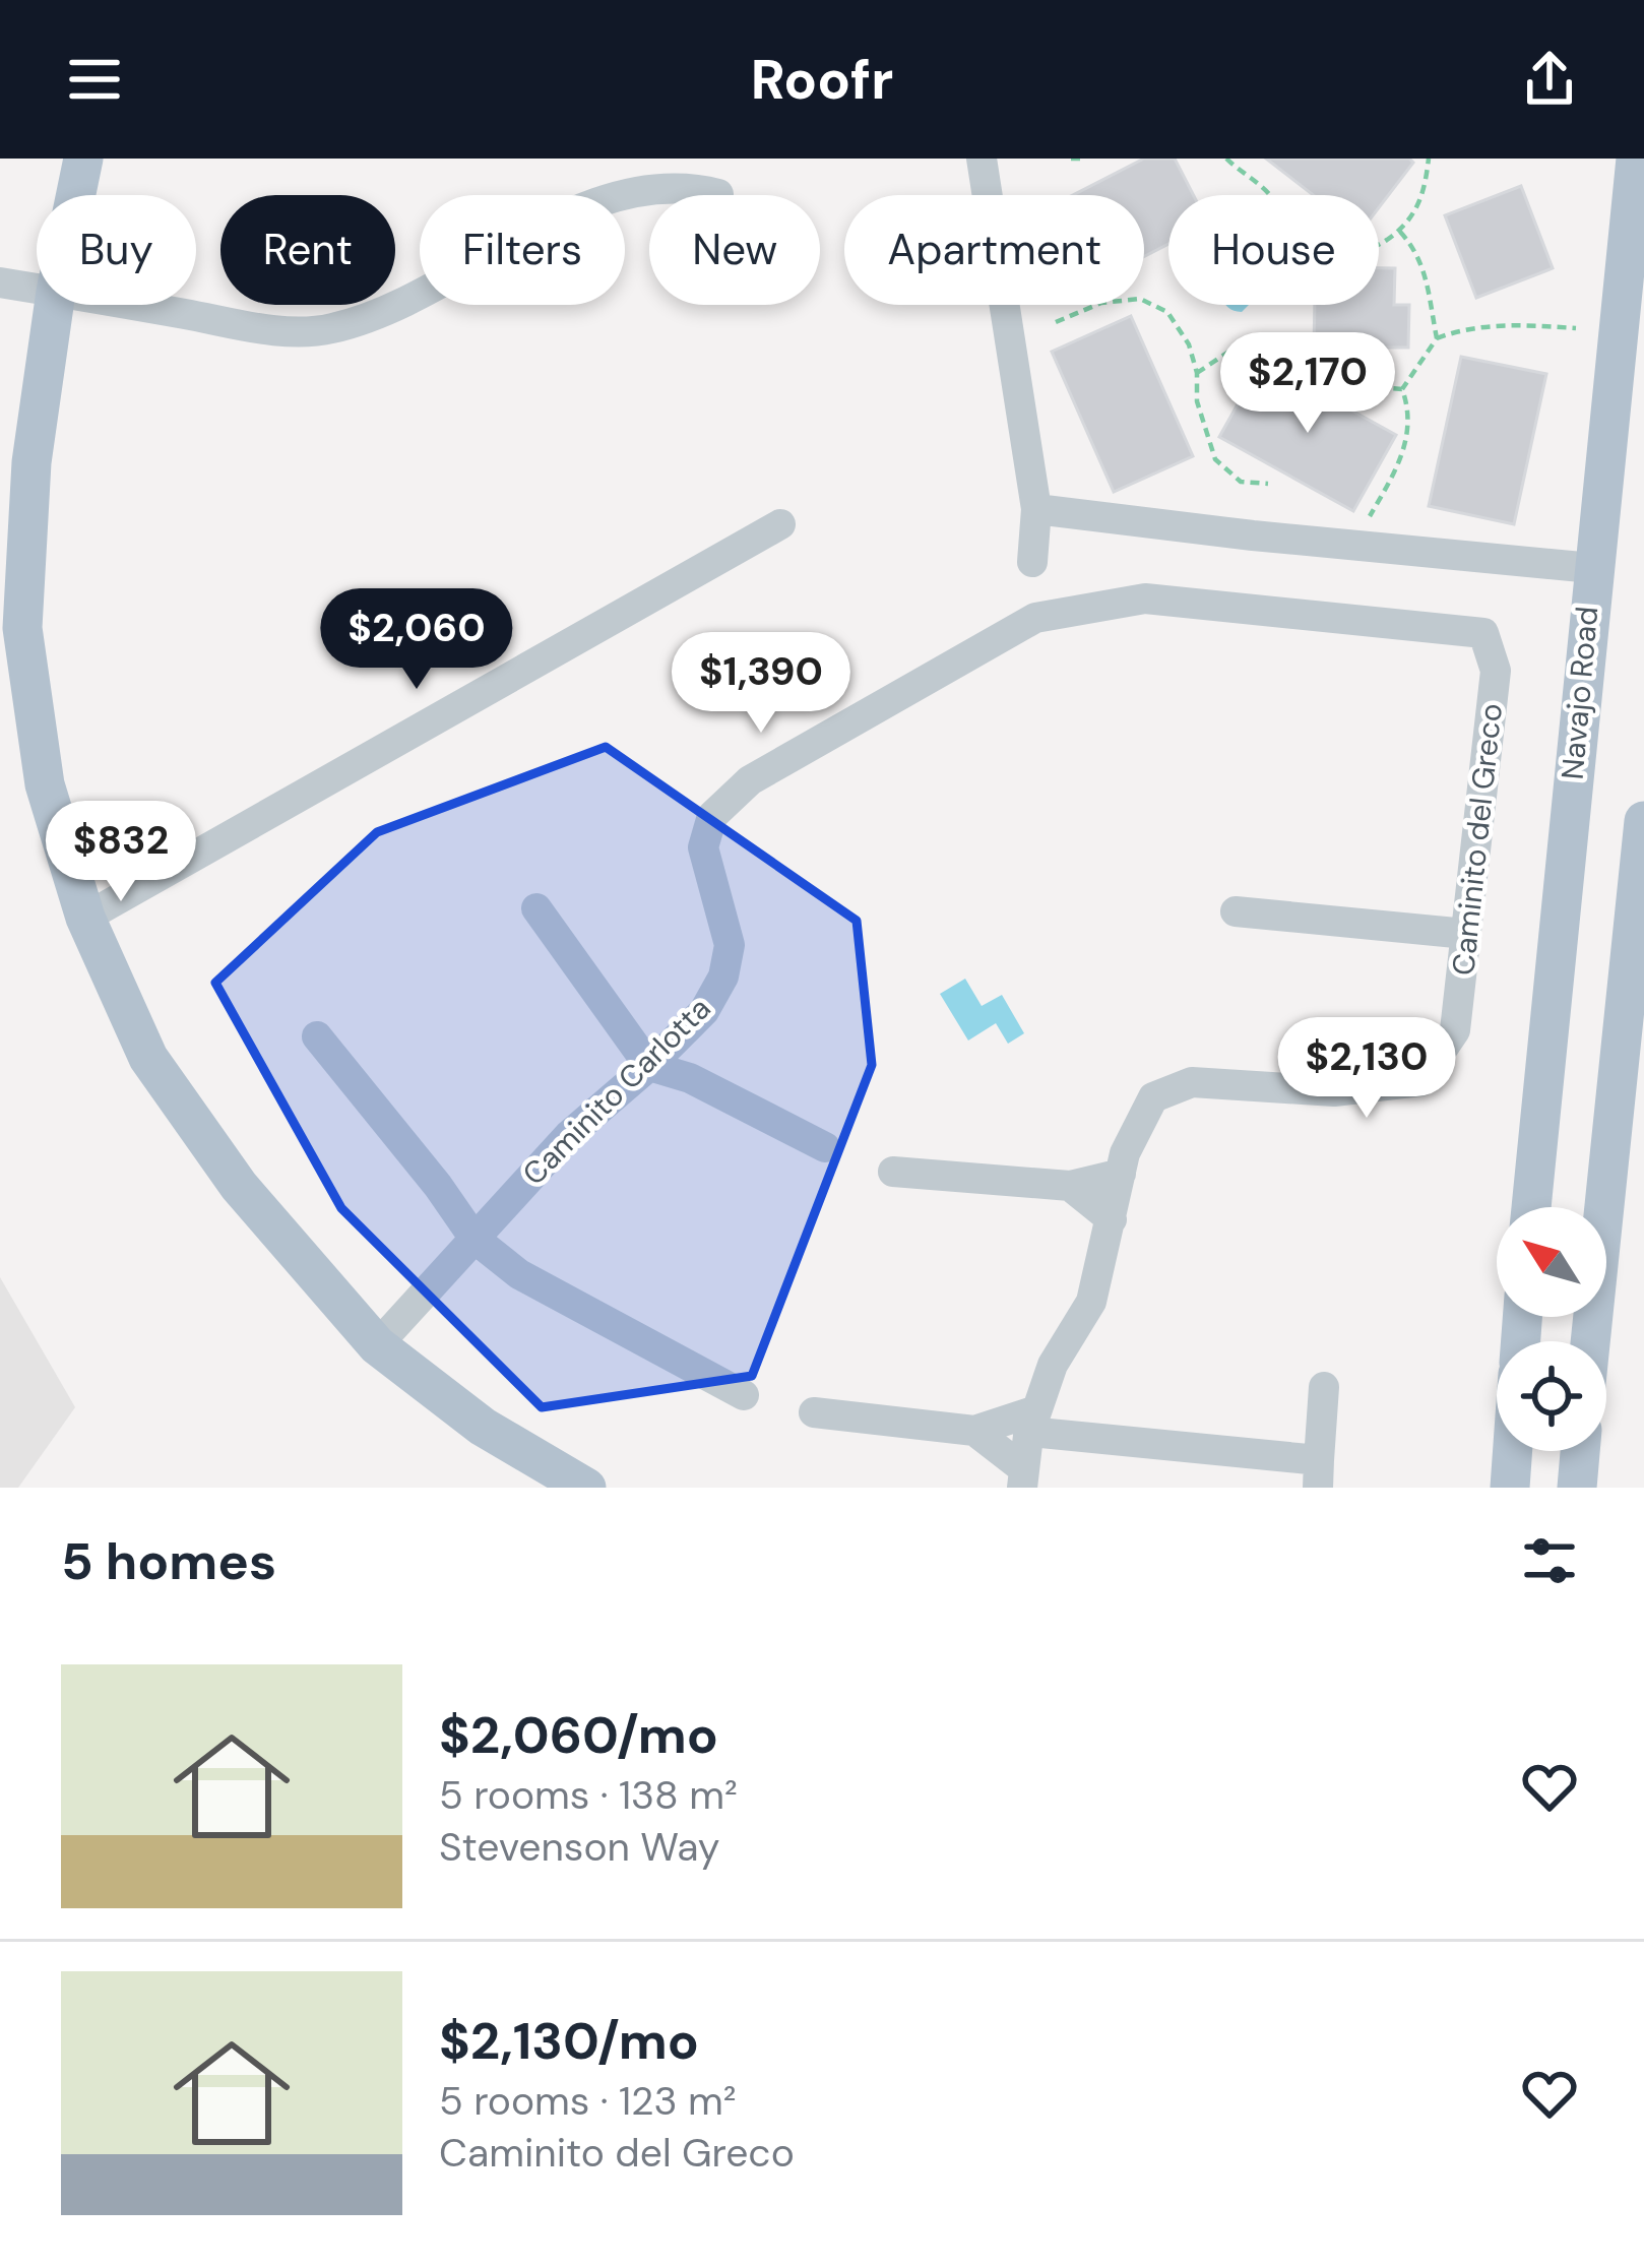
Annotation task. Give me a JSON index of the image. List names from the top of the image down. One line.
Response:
{"streets":{"main road":["Navajo Road"],"street":["Caminito del Greco","Caminito Carlotta"]},"crossings":[["Caminito del Greco","Caminito Carlotta"]],"north":"top left","page":{"header":"Roofr","chip":["Buy","Rent","Filters","New","Apartment","House"],"price":["$2,170","$2,060","$1,390","$832","$2,130"],"heading":"5 homes","list":[{"name":"$2,060/mo","note":"5 rooms · 138 m² · Stevenson Way"},{"name":"$2,130/mo","note":"5 rooms · 123 m² · Caminito del Greco"}]}}
